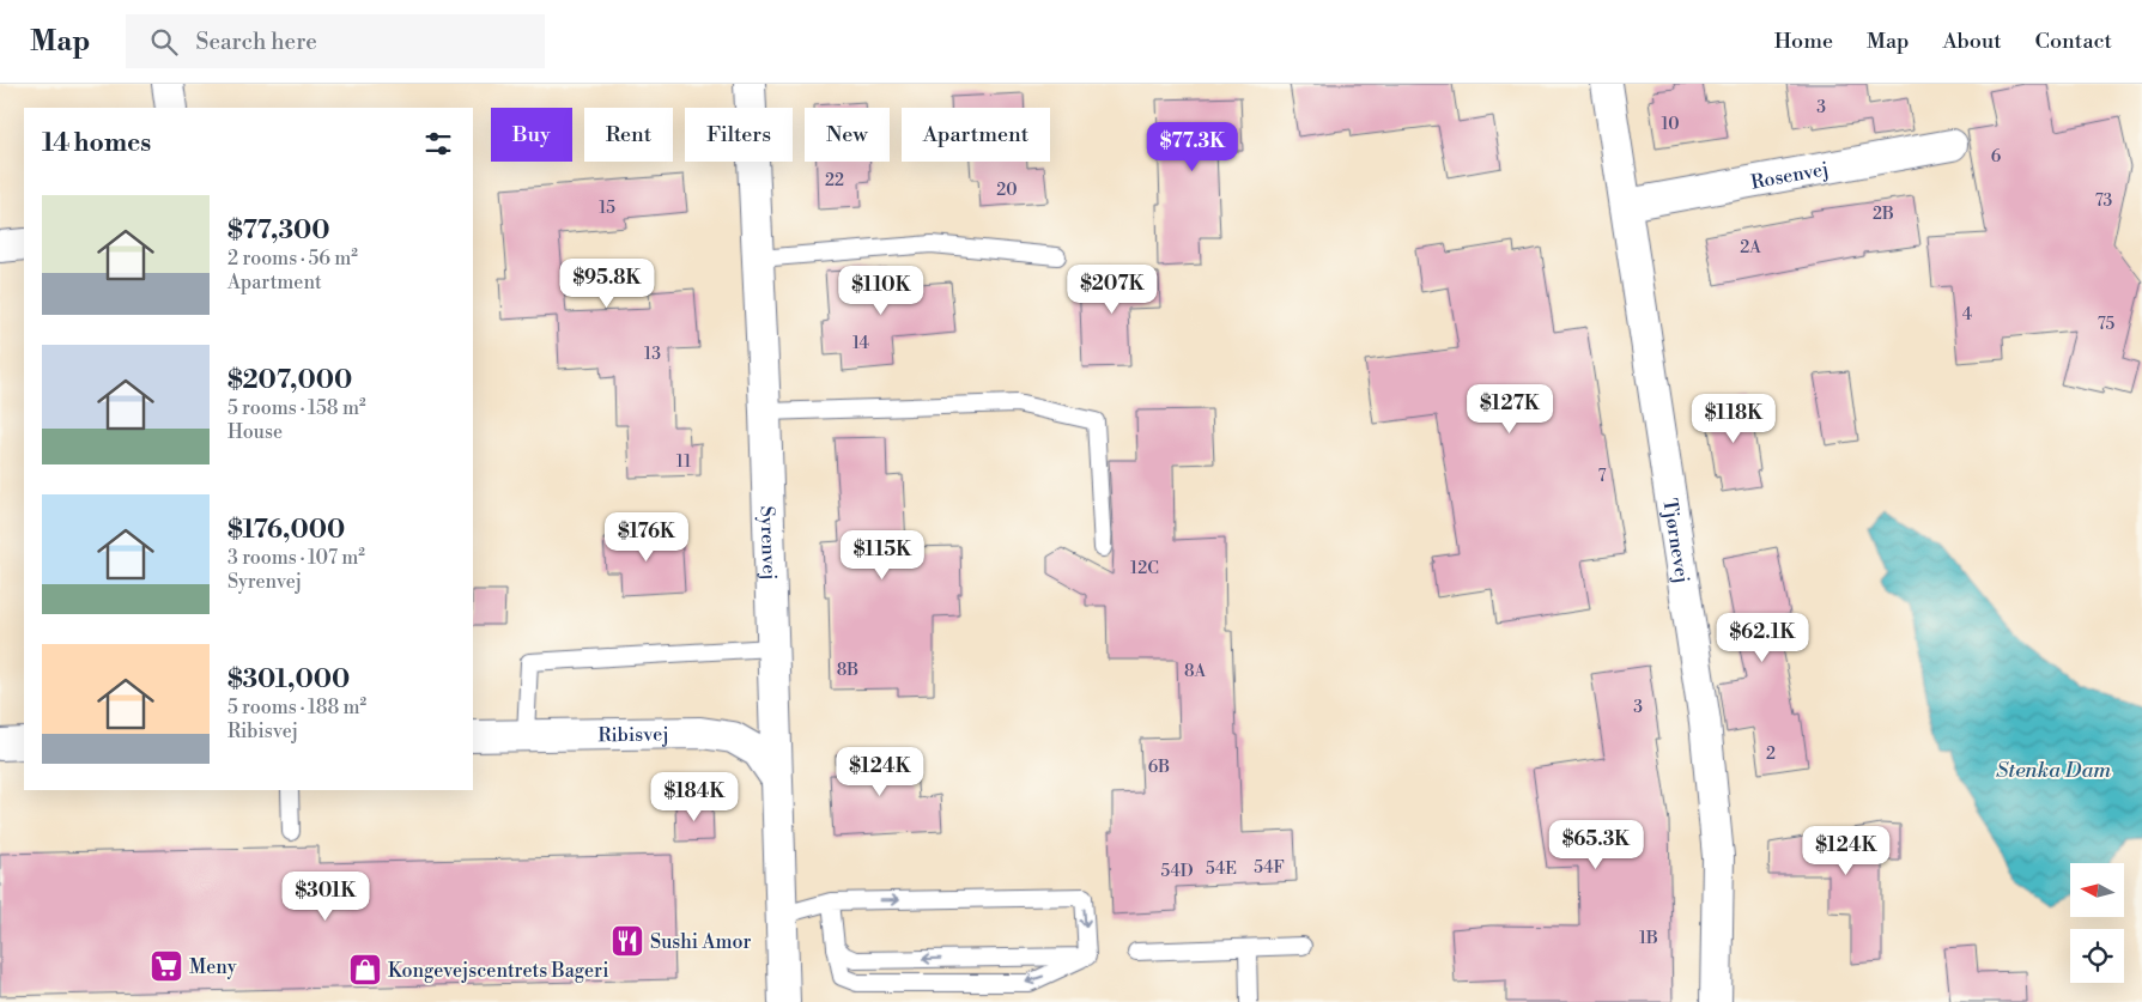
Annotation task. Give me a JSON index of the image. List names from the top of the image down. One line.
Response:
{"streets":{"street":["Rosenvej","Tjørnevej","Syrenvej","Ribisvej"]},"crossings":[["Rosenvej","Tjørnevej"],["Syrenvej","Ribisvej"]],"water":["Stenka Dam"],"places":{"restaurant":["Sushi Amor"],"supermarket":["Meny"],"shop":["Kongevejscentrets Bageri"]},"house_numbers":["3","10","6","22","20","73","15","2B","2A","4","75","14","13","11","7","12C","8B","8A","3","2","6B","54F","54E","54D","1B"],"north":"left","page":{"header":"Map","search":"Search here","nav":["Home","Map","About","Contact"],"chip":["Buy","Rent","Filters","New","Apartment"],"heading":"14 homes","price":["$77.3K","$95.8K","$207K","$110K","$127K","$118K","$176K","$115K","$62.1K","$124K","$184K","$65.3K","$124K","$301K"],"list":[{"name":"$77,300","note":"2 rooms · 56 m² · Apartment"},{"name":"$207,000","note":"5 rooms · 158 m² · House"},{"name":"$176,000","note":"3 rooms · 107 m² · Syrenvej"},{"name":"$301,000","note":"5 rooms · 188 m² · Ribisvej"}]}}
